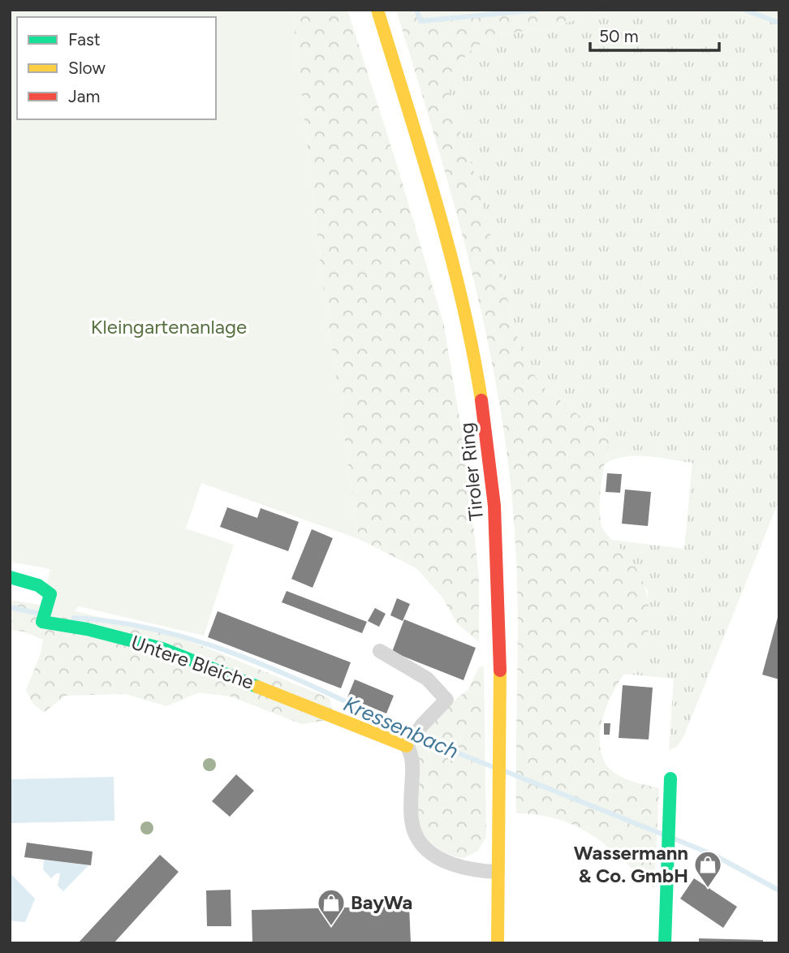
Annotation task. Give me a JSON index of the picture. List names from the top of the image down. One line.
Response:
{"streets":{"main road":["Tiroler Ring","Untere Bleiche"]},"water":["Kressenbach"],"parks":["Kleingartenanlage"],"places":{"shop":["Wassermann & Co. GmbH","BayWa"]},"legend":["Fast","Slow","Jam"],"scale_bar":"50 m"}
